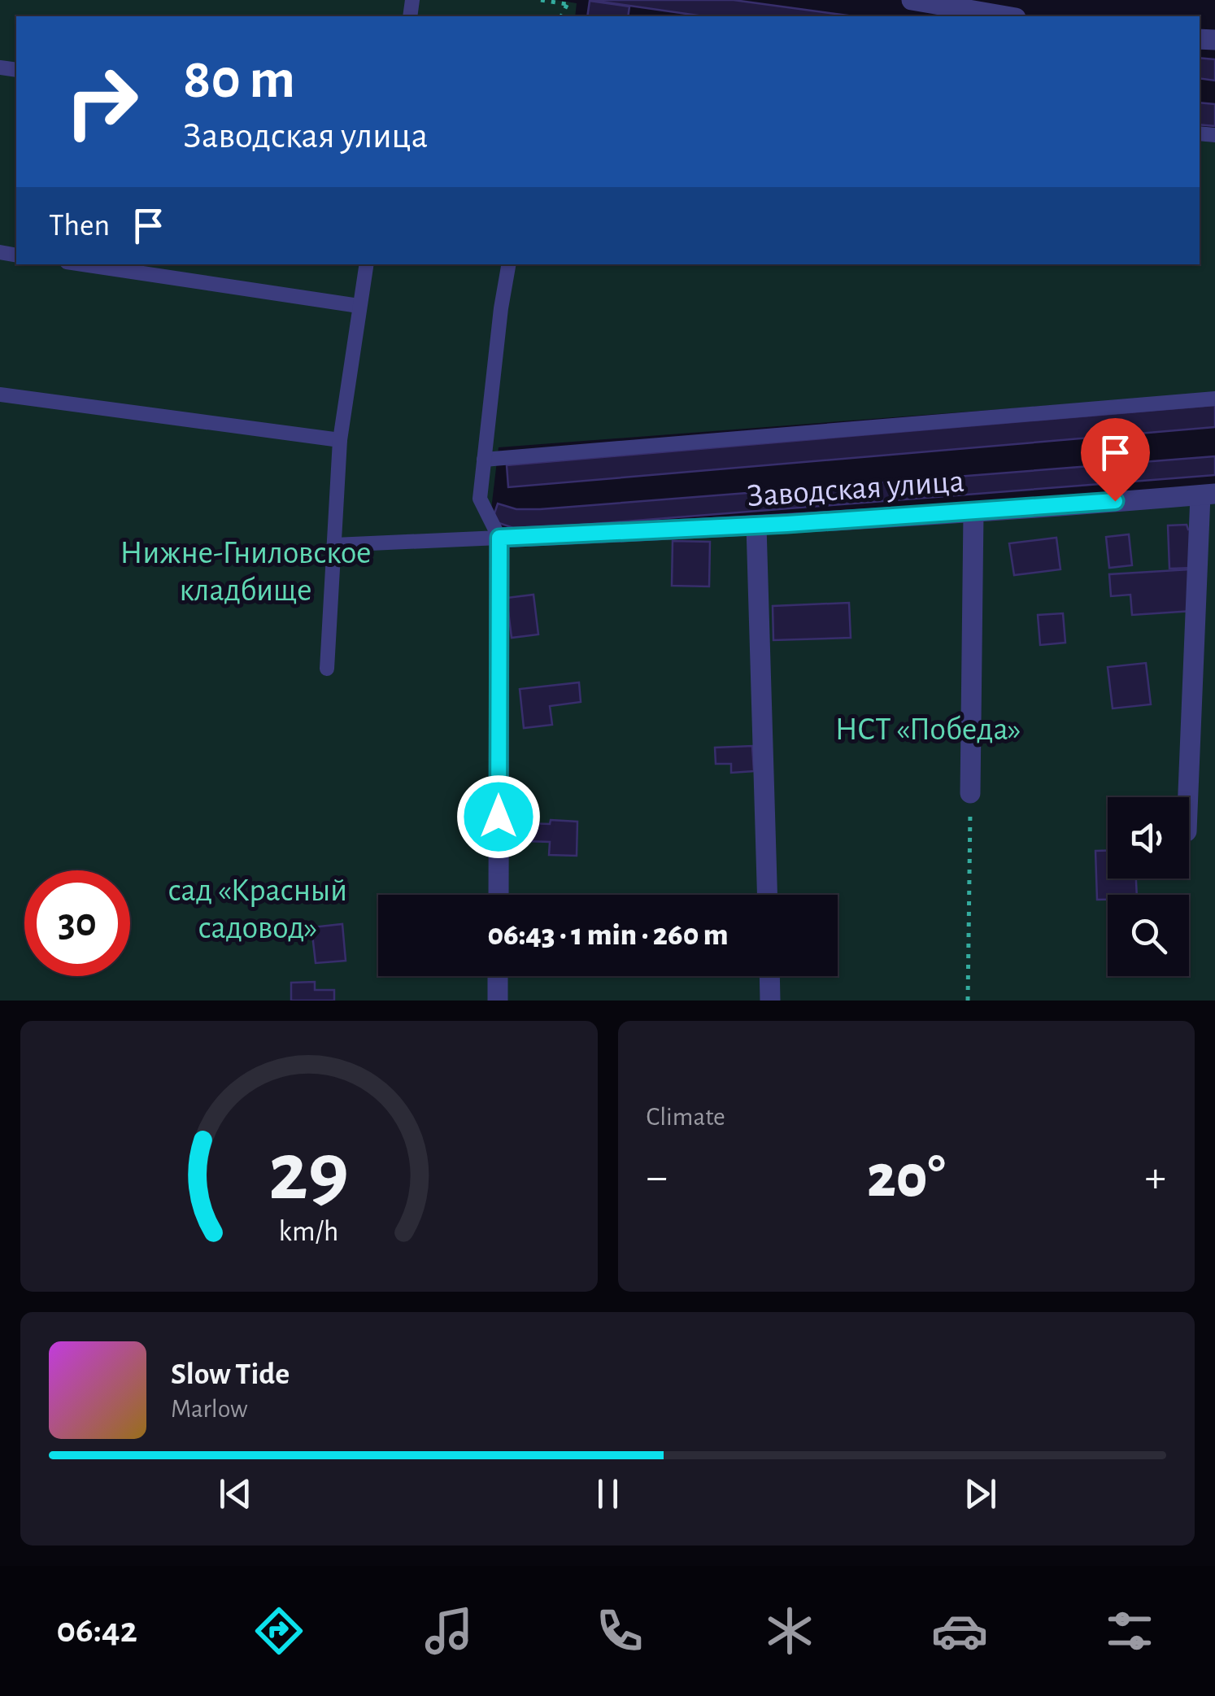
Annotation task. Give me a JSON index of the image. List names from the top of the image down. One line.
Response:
{"streets":{"street":["Заводская улица"]},"parks":["Нижне-Гниловское кладбище","НСТ «Победа»","сад «Красный садовод»"],"page":{"turn":["80 m","Заводская улица"],"then":"Then","limit":"30","trip":"06:43 · 1 min · 260 m","tile":"Climate","heat":["−","20°","+"],"song":["Slow Tide","Marlow"],"tabs":"06:42","gauge":["29","km/h"]}}
